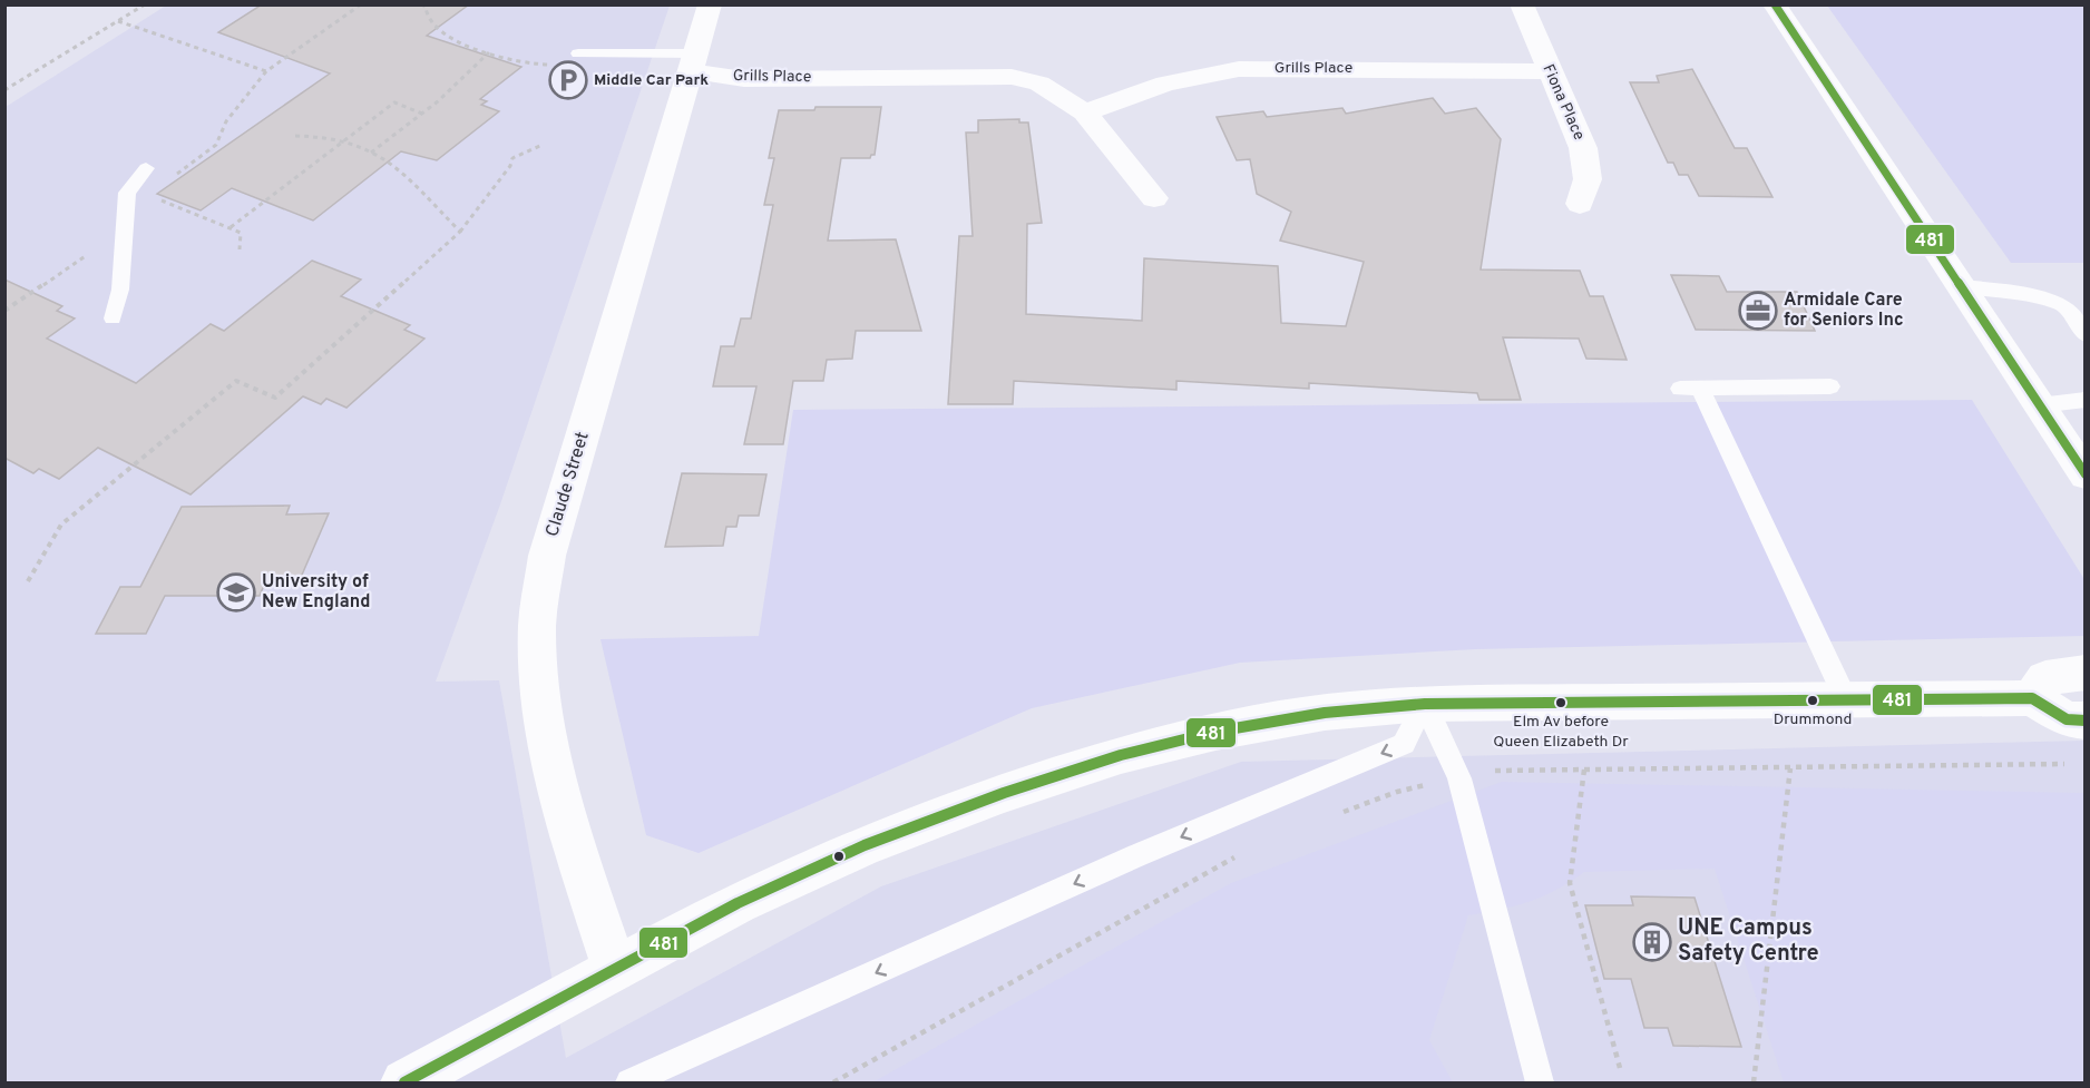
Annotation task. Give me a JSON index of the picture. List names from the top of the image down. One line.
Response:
{"streets":{"street":["Grills Place","Fiona Place","Claude Street"]},"crossings":[["Grills Place","Fiona Place"],["Grills Place","Claude Street"]],"places":{"parking":["Middle Car Park"],"office":["Armidale Care for Seniors Inc"],"school or university":["University of New England"],"other":["Drummond","Elm Av before Queen Elizabeth Dr"],"building":["UNE Campus Safety Centre"]},"lines":["transit line 481"]}
